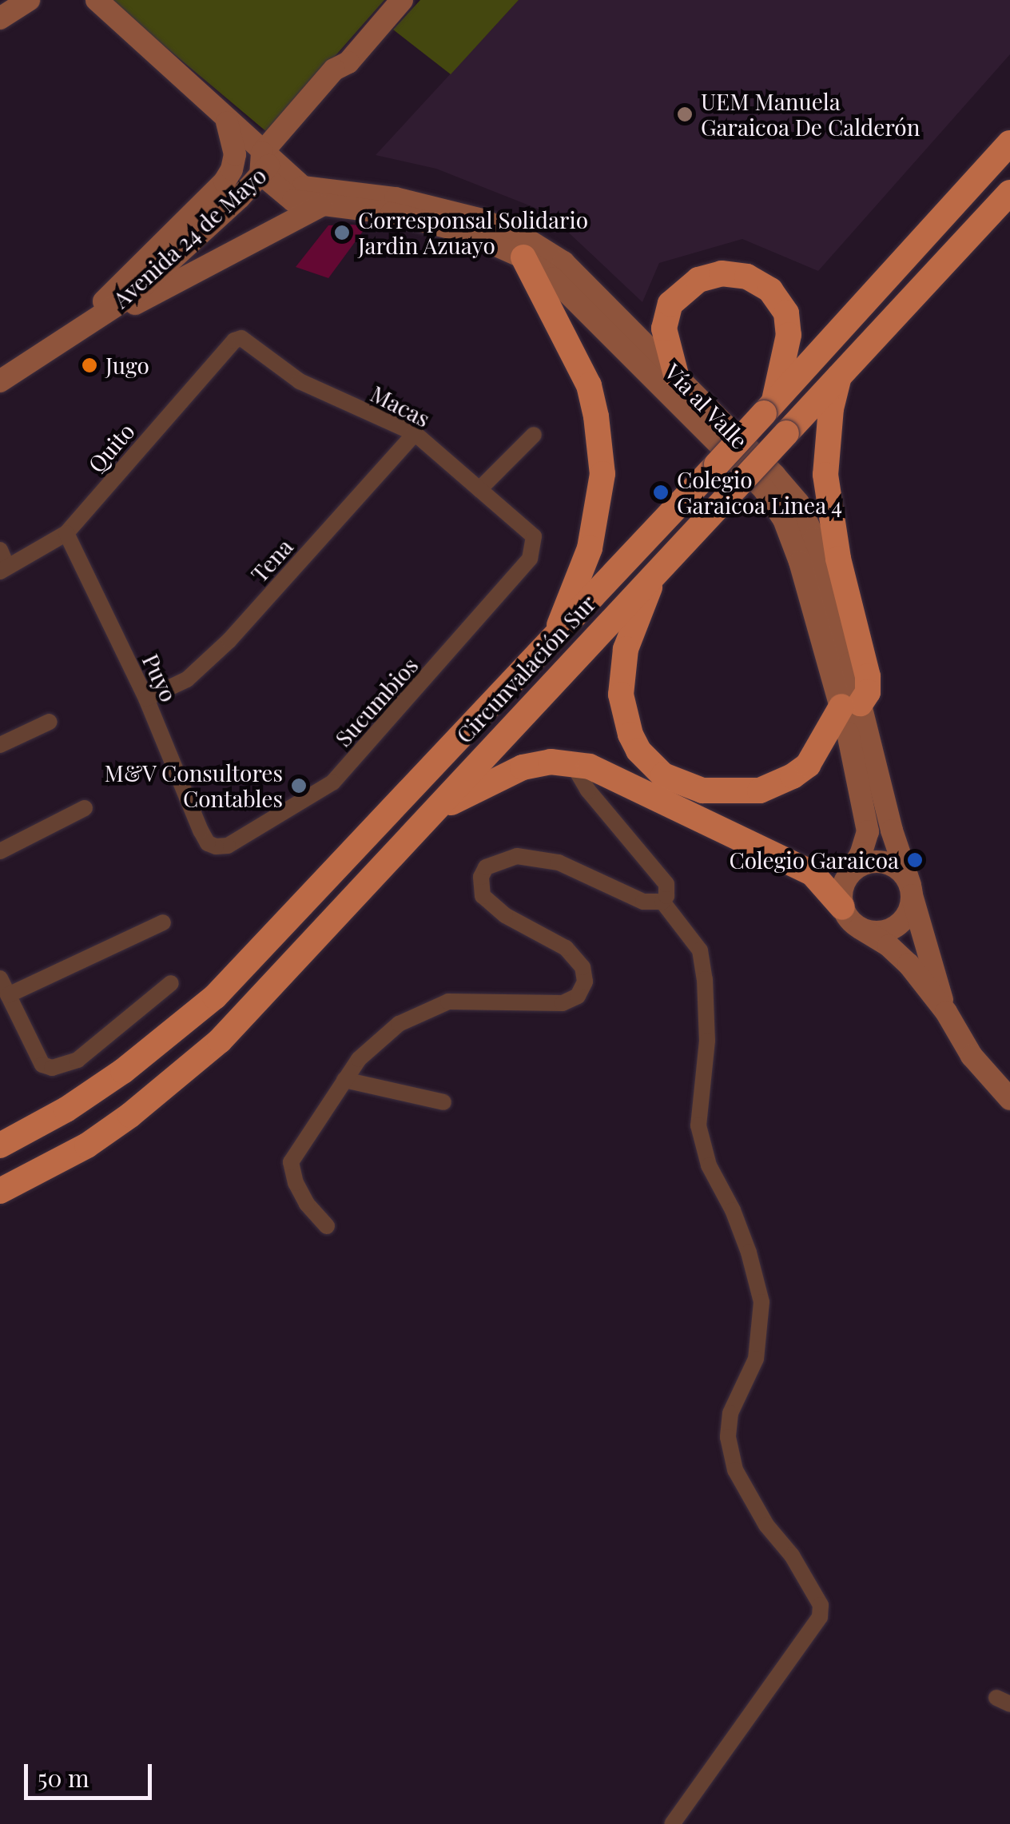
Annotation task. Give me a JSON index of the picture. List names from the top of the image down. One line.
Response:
{"streets":{"highway":["Circunvalación Sur"],"main road":["Avenida 24 de Mayo","Vía al Valle"],"street":["Macas","Quito","Tena","Puyo","Sucumbios"]},"crossings":[["Avenida 24 de Mayo","Vía al Valle"],["Macas","Quito"],["Macas","Tena"],["Macas","Sucumbios"],["Quito","Puyo"],["Tena","Puyo"],["Puyo","Sucumbios"]],"places":["UEM Manuela Garaicoa De Calderón","Corresponsal Solidario Jardin Azuayo","Jugo","Colegio Garaicoa Linea 4","M&V Consultores Contables","Colegio Garaicoa"],"scale_bar":"50 m"}
